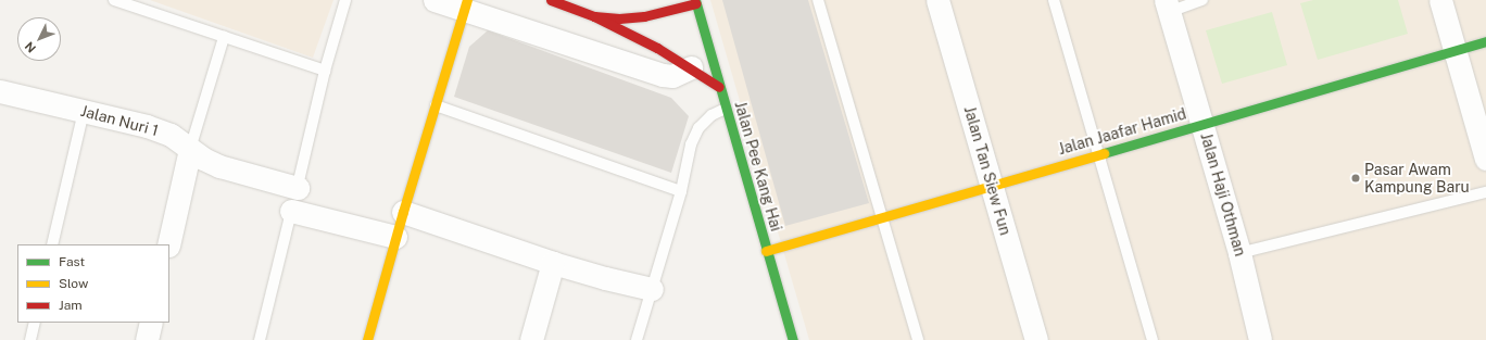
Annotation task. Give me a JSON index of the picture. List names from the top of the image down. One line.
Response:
{"streets":{"street":["Jalan Nuri 1","Jalan Jaafar Hamid","Jalan Pee Kang Hai","Jalan Tan Siew Fun","Jalan Haji Othman"]},"crossings":[["Jalan Jaafar Hamid","Jalan Pee Kang Hai"],["Jalan Jaafar Hamid","Jalan Tan Siew Fun"],["Jalan Jaafar Hamid","Jalan Haji Othman"]],"places":["Pasar Awam Kampung Baru"],"legend":["Fast","Slow","Jam"],"north":"bottom left"}
